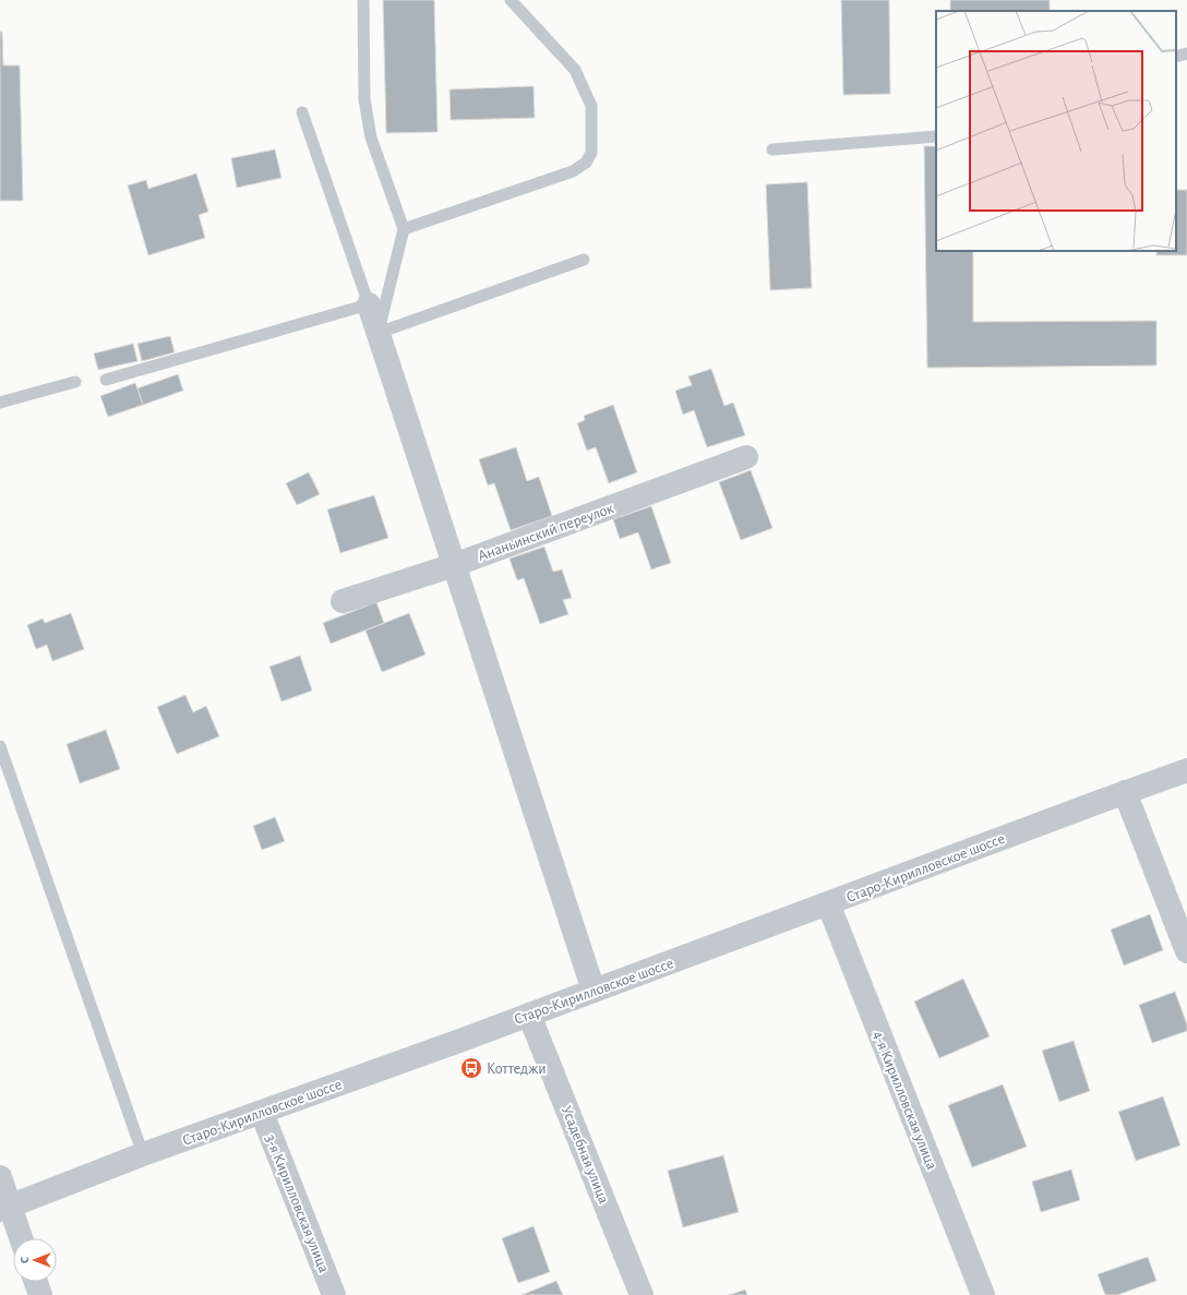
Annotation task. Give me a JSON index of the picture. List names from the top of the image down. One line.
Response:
{"streets":{"street":["Ананьинский переулок","Старо-Кирилловское шоссе","4-я Кирилловская улица","Усадебная улица","3-я Кирилловская улица"]},"crossings":[["Старо-Кирилловское шоссе","4-я Кирилловская улица"],["Старо-Кирилловское шоссе","Усадебная улица"],["Старо-Кирилловское шоссе","3-я Кирилловская улица"]],"places":{"bus stop":["Коттеджи"]},"north":"left"}
